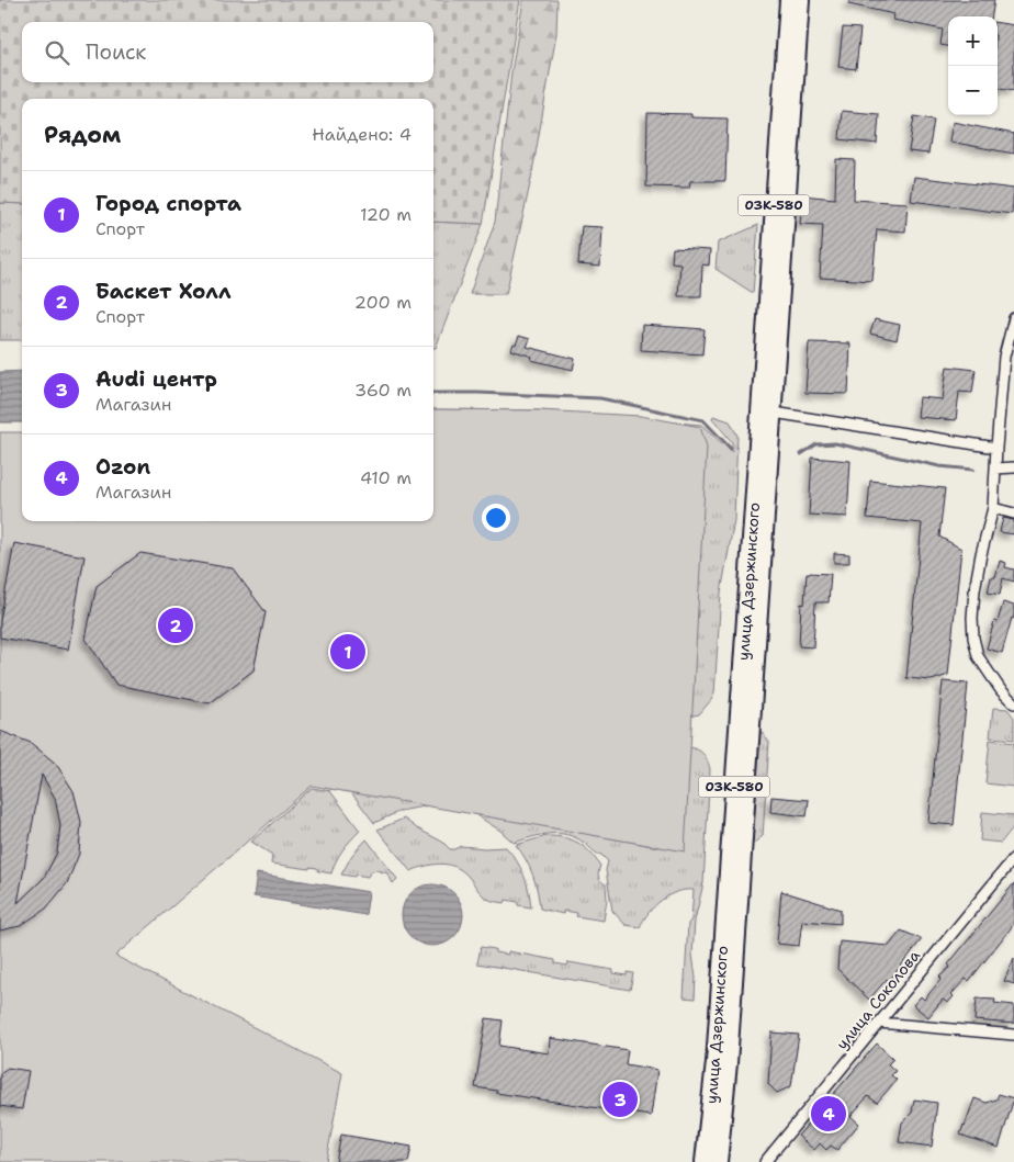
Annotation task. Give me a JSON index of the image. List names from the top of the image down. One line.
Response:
{"streets":{"main road":["03К-580","улица Дзержинского"],"street":["улица Соколова"]},"page":{"map_buttons":["+","−"],"search":"Поиск","heading":["Рядом","Найдено: 4"],"list":[{"mark":"1","name":"Город спорта","note":"Спорт","value":"120 m"},{"mark":"2","name":"Баскет Холл","note":"Спорт","value":"200 m"},{"mark":"3","name":"Audi центр","note":"Магазин","value":"360 m"},{"mark":"4","name":"Ozon","note":"Магазин","value":"410 m"}],"pins":["2","1","3","4"]}}
